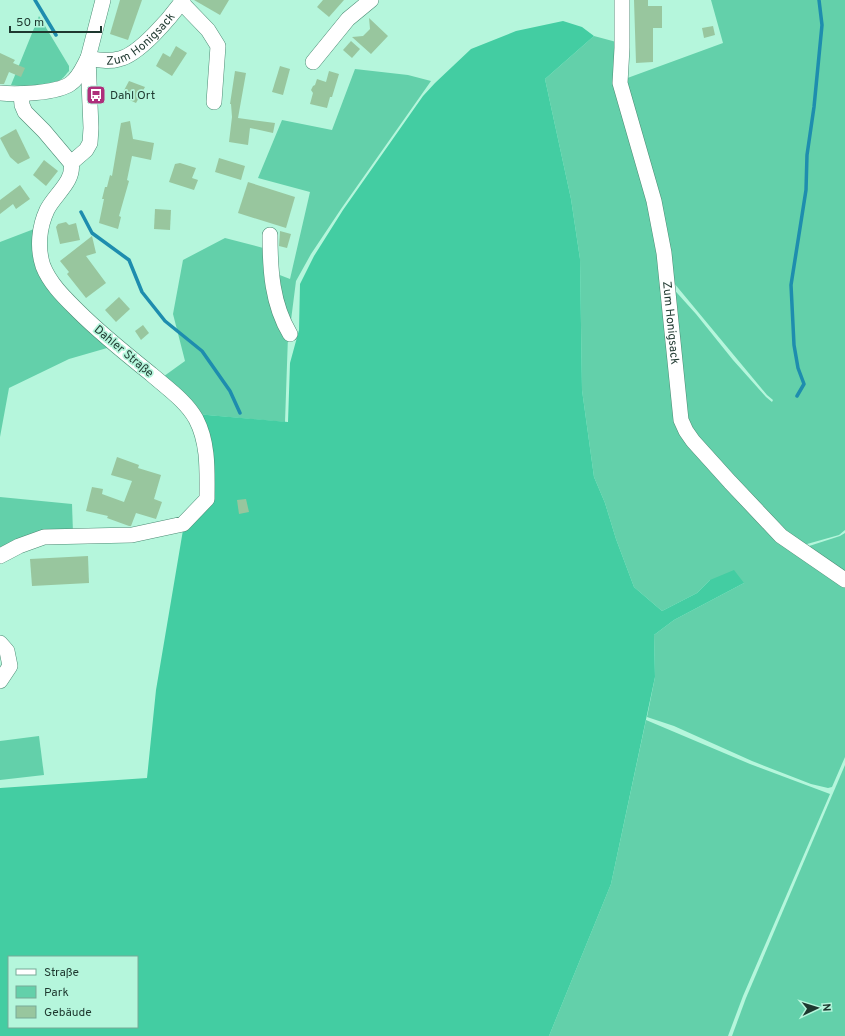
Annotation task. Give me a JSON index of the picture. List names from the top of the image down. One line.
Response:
{"streets":{"street":["Zum Honigsack","Dahler Straße"]},"places":{"bus stop":["Dahl Ort"]},"legend":["Straße","Park","Gebäude"],"scale_bar":"50 m","north":"right"}
